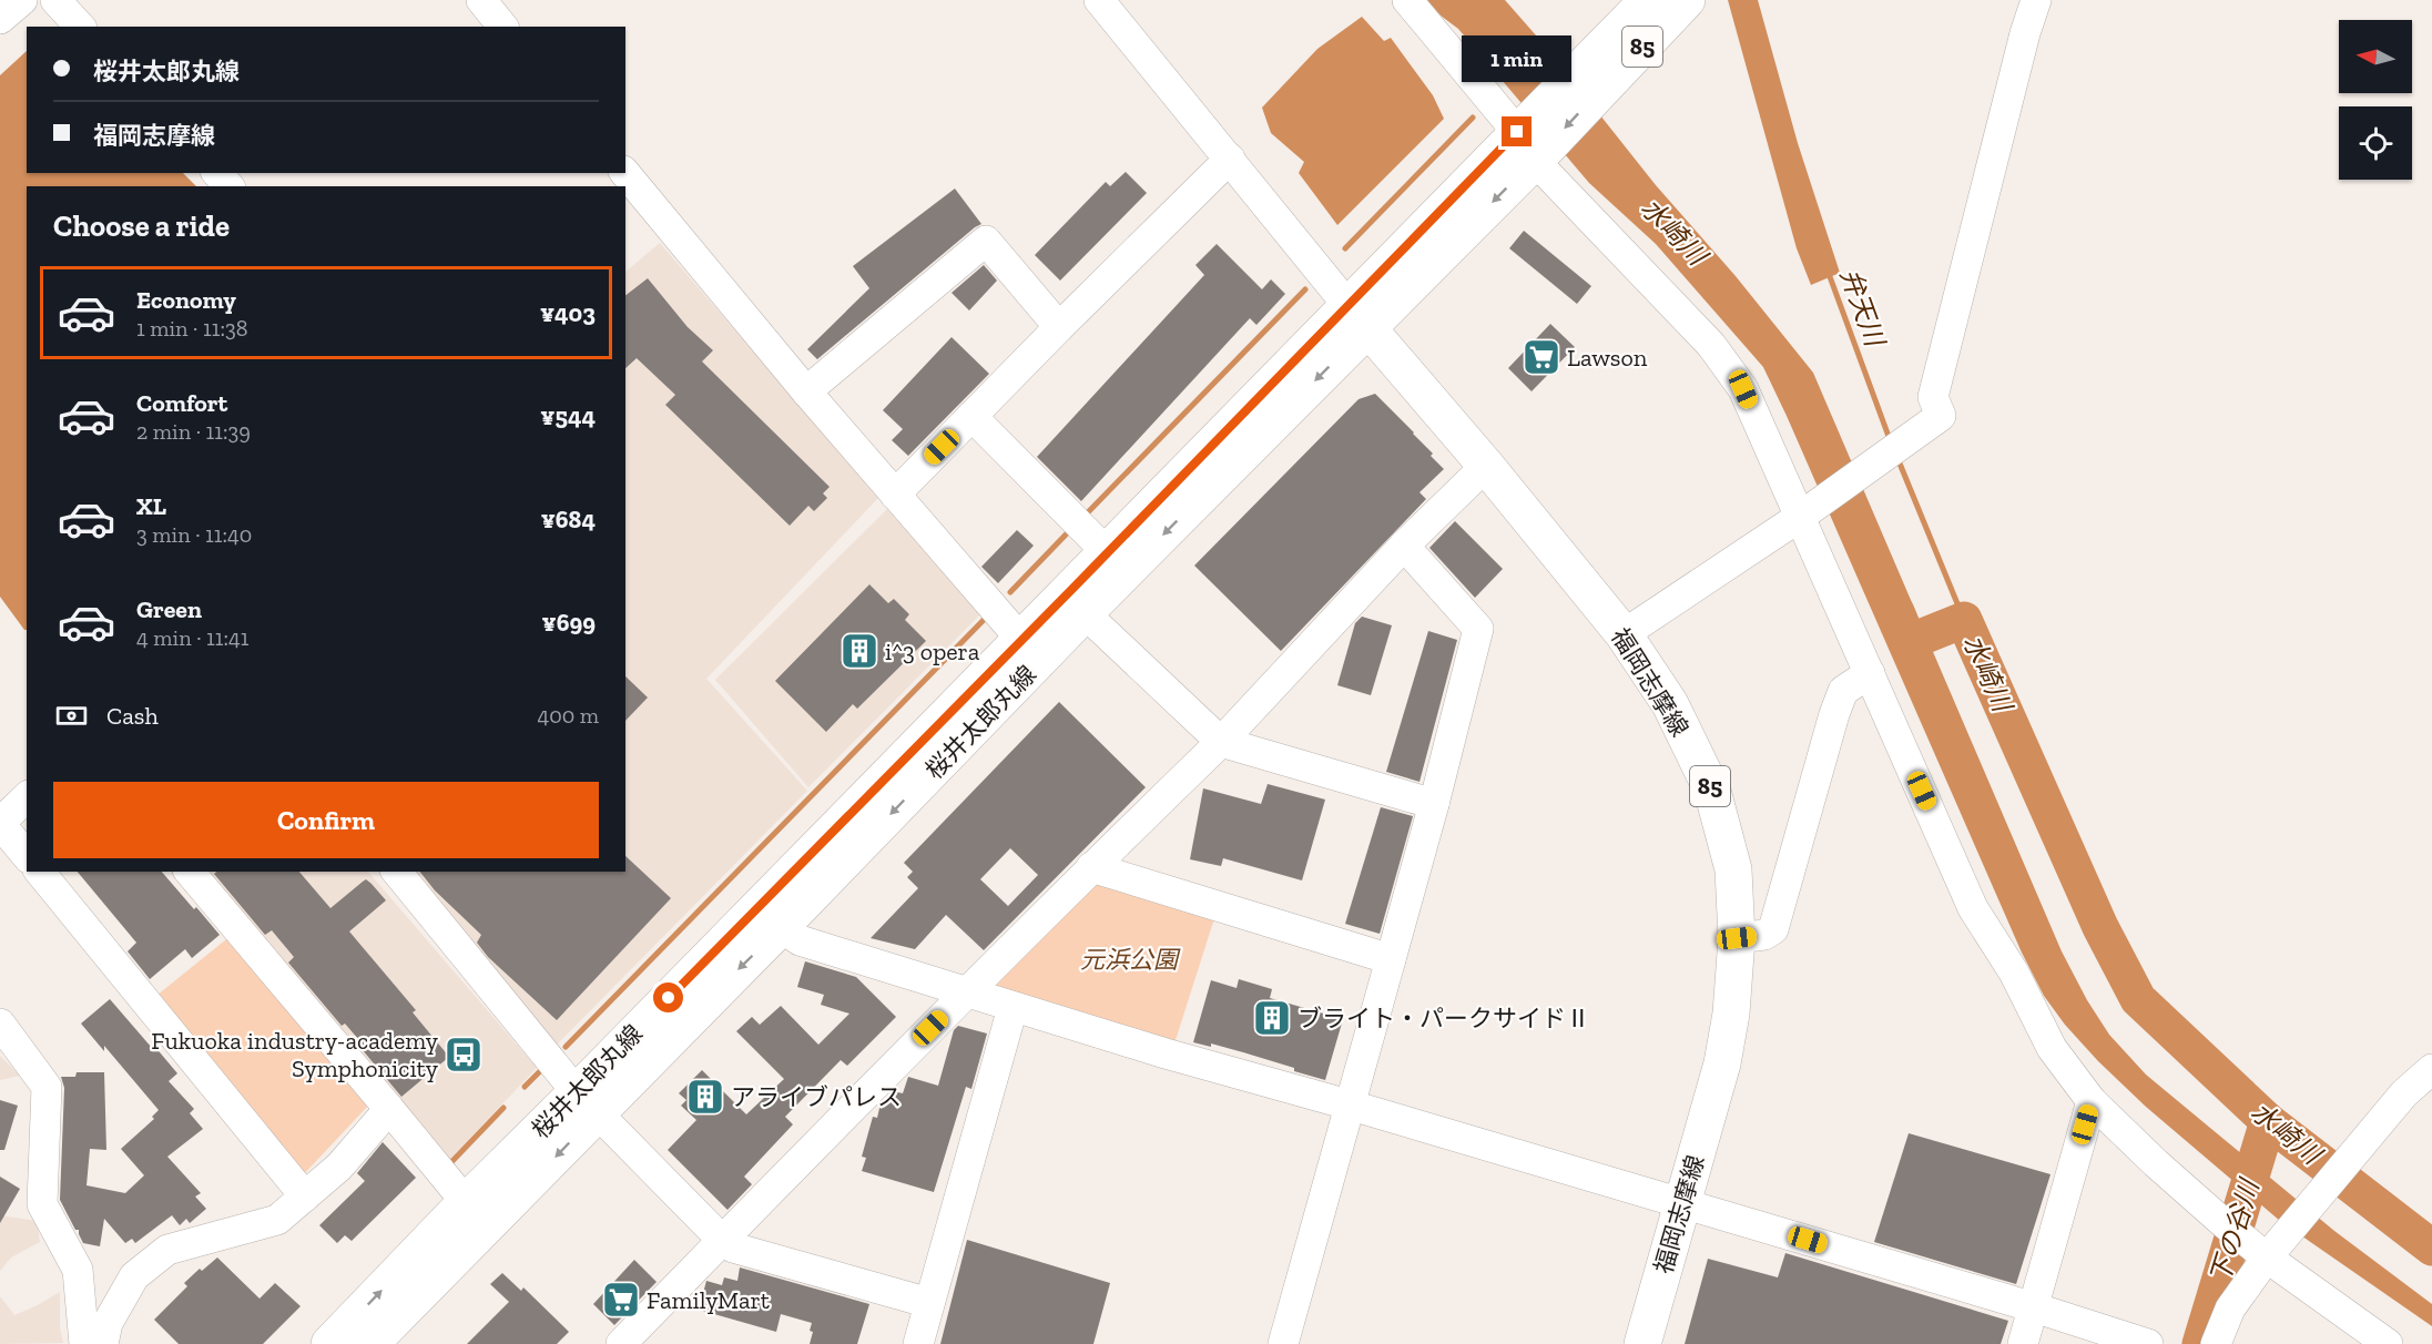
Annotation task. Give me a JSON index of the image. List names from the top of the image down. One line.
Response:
{"streets":{"main road":["85","福岡志摩線","桜井太郎丸線"]},"crossings":[["85","福岡志摩線"],["85","桜井太郎丸線"],["福岡志摩線","桜井太郎丸線"]],"water":["水崎川","弁天川","下の谷川"],"parks":["元浜公園"],"places":{"supermarket":["Lawson","FamilyMart"],"building":["i^3 opera","ブライト・パークサイドⅡ","アライブパレス"],"bus stop":["Fukuoka industry-academy Symphonicity"]},"north":"left","page":{"banner":["桜井太郎丸線","福岡志摩線"],"bubble":"1 min","heading":"Choose a ride","list":[{"name":"Economy","note":"1 min · 11:38","value":"¥403"},{"name":"Comfort","note":"2 min · 11:39","value":"¥544"},{"name":"XL","note":"3 min · 11:40","value":"¥684"},{"name":"Green","note":"4 min · 11:41","value":"¥699"}],"pay":["Cash","400 m"],"buttons":"Confirm"}}
